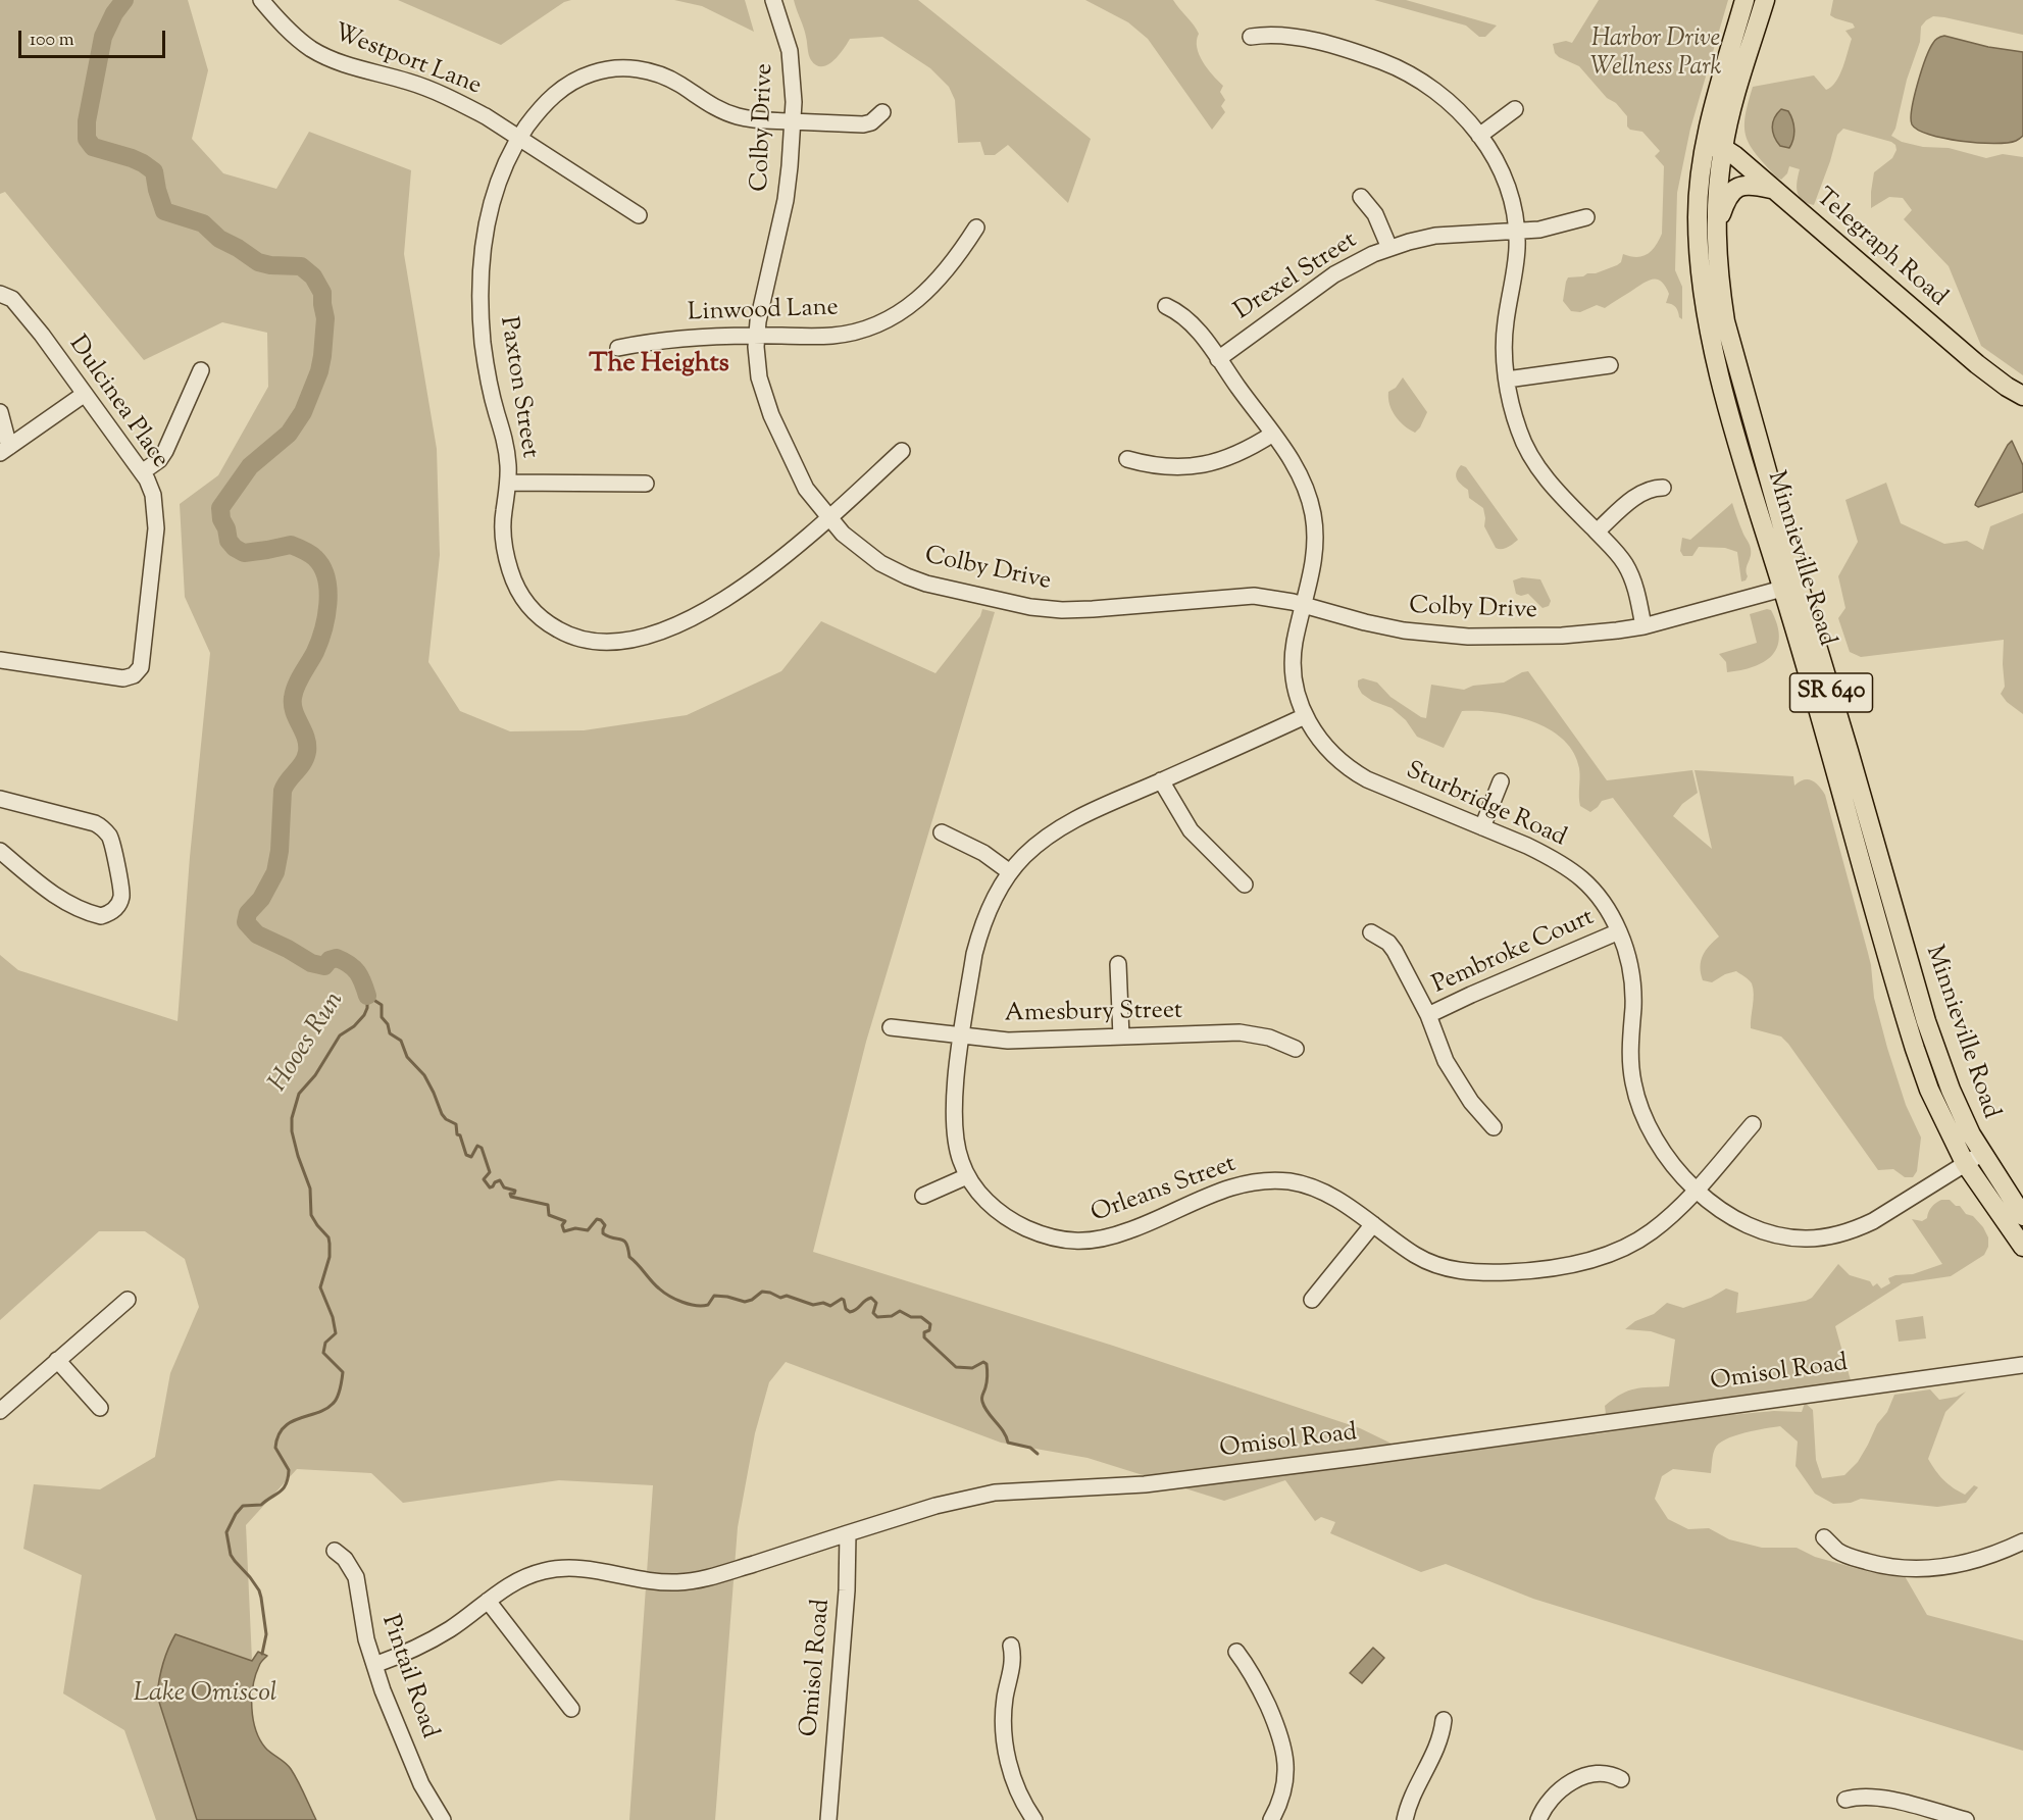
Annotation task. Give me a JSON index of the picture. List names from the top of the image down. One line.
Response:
{"streets":{"main road":["Telegraph Road","Minnieville Road","SR 640"],"street":["Westport Lane","Colby Drive","Drexel Street","Linwood Lane","Paxton Street","Dulcinea Place","Sturbridge Road","Pembroke Court","Amesbury Street","Orleans Street","Omisol Road","Pintail Road"]},"crossings":[["Westport Lane","Paxton Street"],["Colby Drive","Linwood Lane"],["Colby Drive","Paxton Street"],["Colby Drive","Minnieville Road"],["Colby Drive","Sturbridge Road"],["Telegraph Road","Minnieville Road"],["Drexel Street","Sturbridge Road"],["Minnieville Road","Sturbridge Road"],["Sturbridge Road","Pembroke Court"],["Sturbridge Road","Orleans Street"],["Amesbury Street","Orleans Street"]],"districts":["The Heights"],"water":["Hooes Run","Lake Omiscol"],"parks":["Harbor Drive Wellness Park"],"scale_bar":"100 m"}
